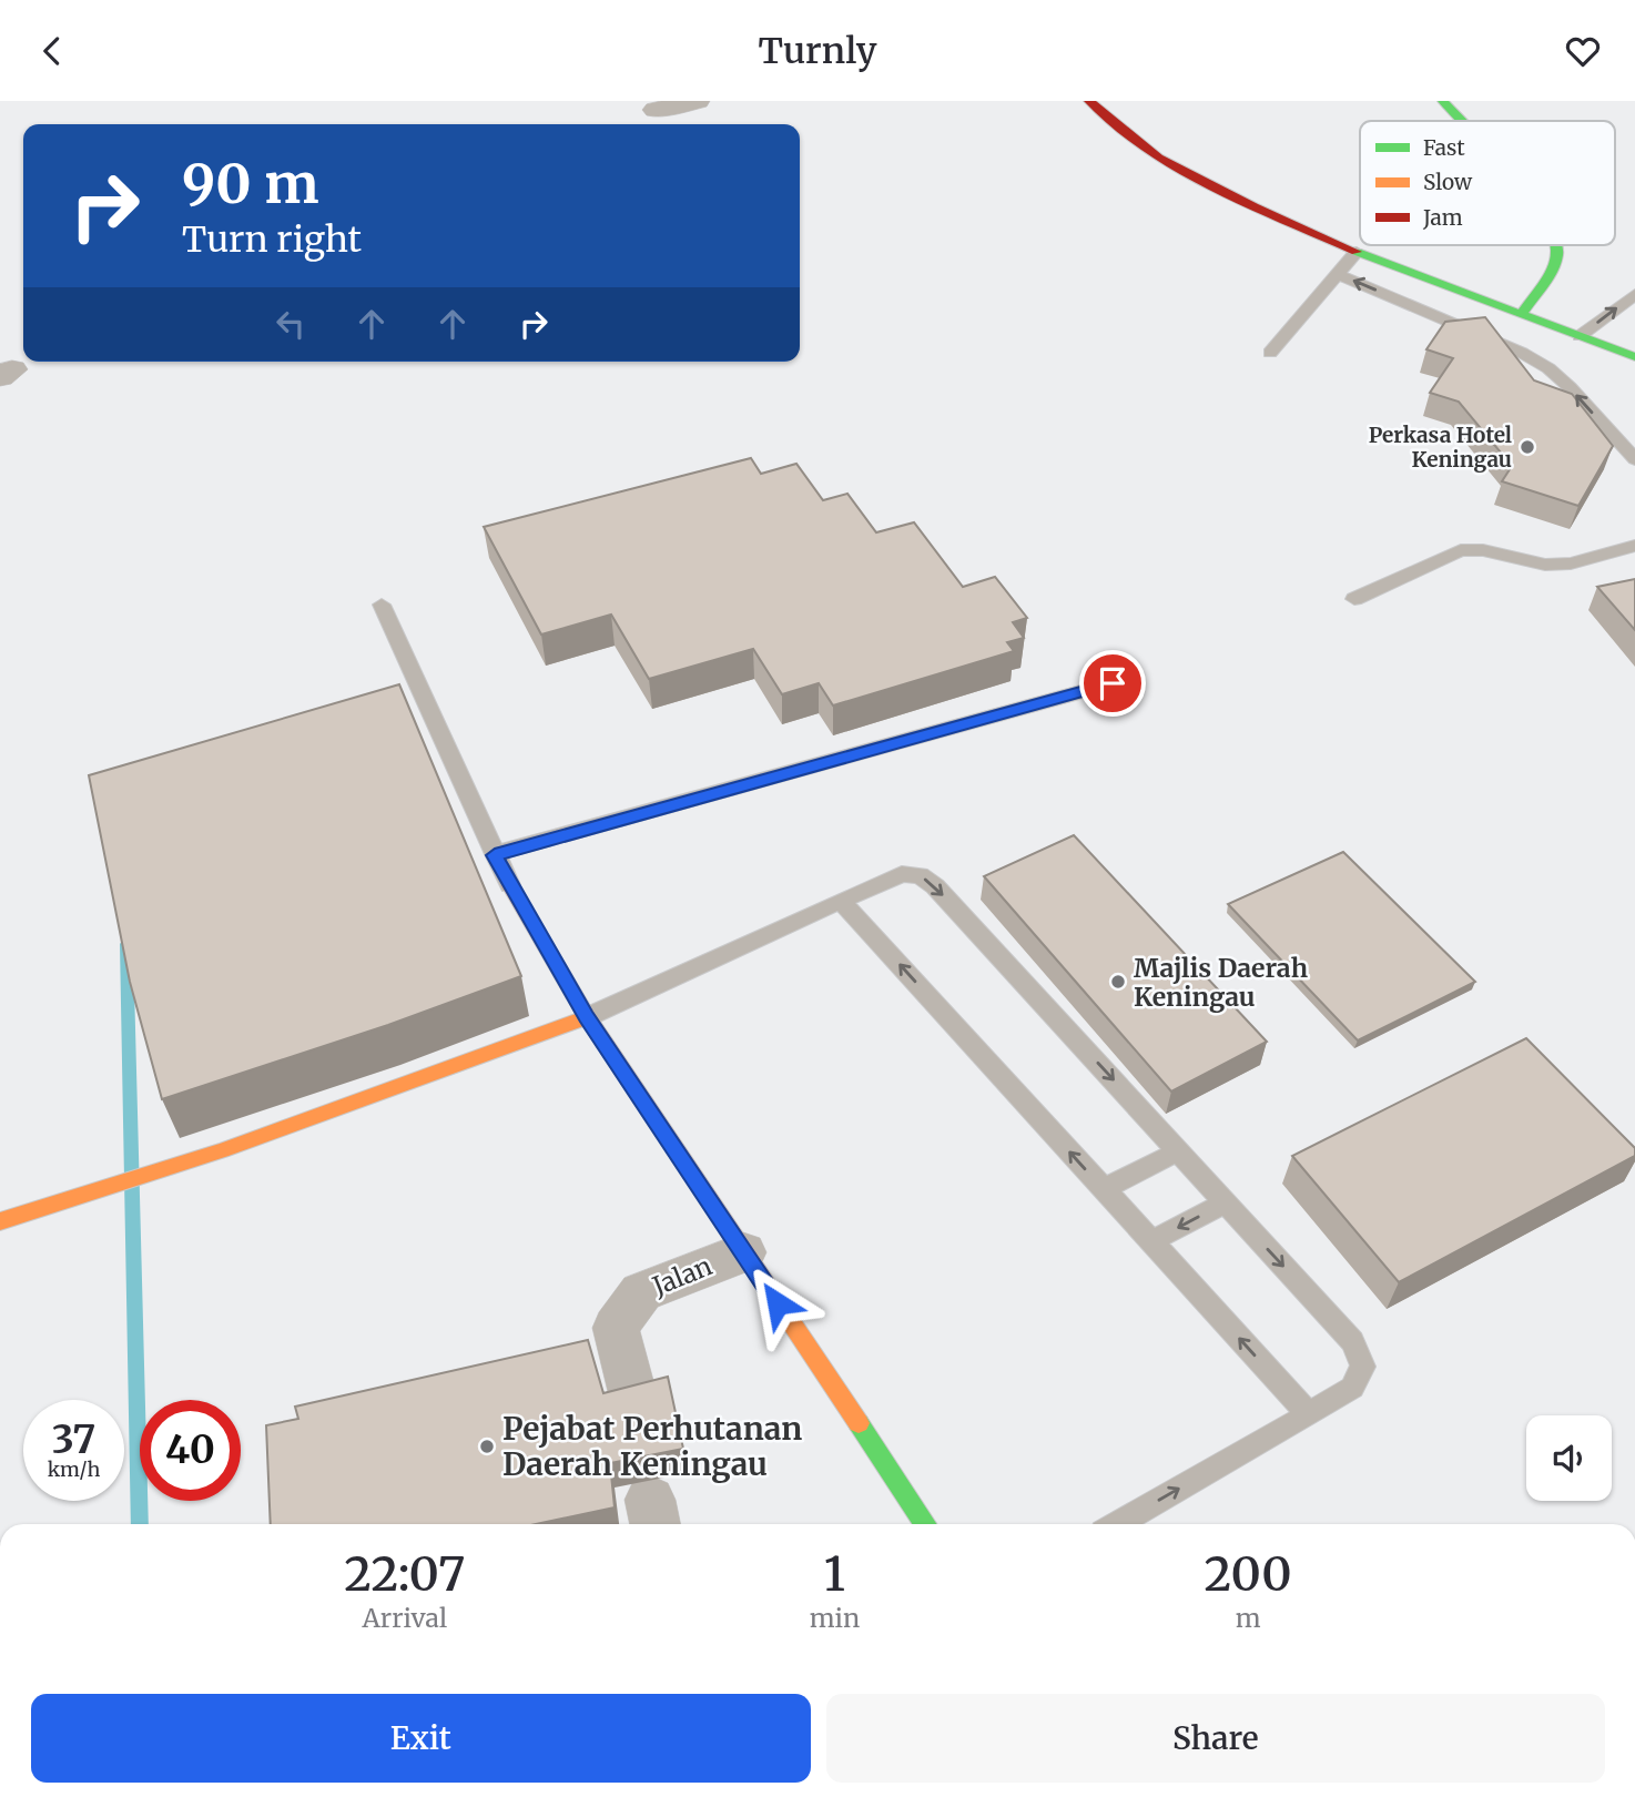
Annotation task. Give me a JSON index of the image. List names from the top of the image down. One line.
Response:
{"streets":{"street":["Jalan"]},"places":["Perkasa Hotel Keningau","Majlis Daerah Keningau","Pejabat Perhutanan Daerah Keningau"],"legend":["Fast","Slow","Jam"],"page":{"header":"Turnly","turn":["90 m","Turn right"],"speed":"37 km/h","limit":"40","eta":["22:07","Arrival","1","min","200","m"],"buttons":["Exit","Share"]}}
